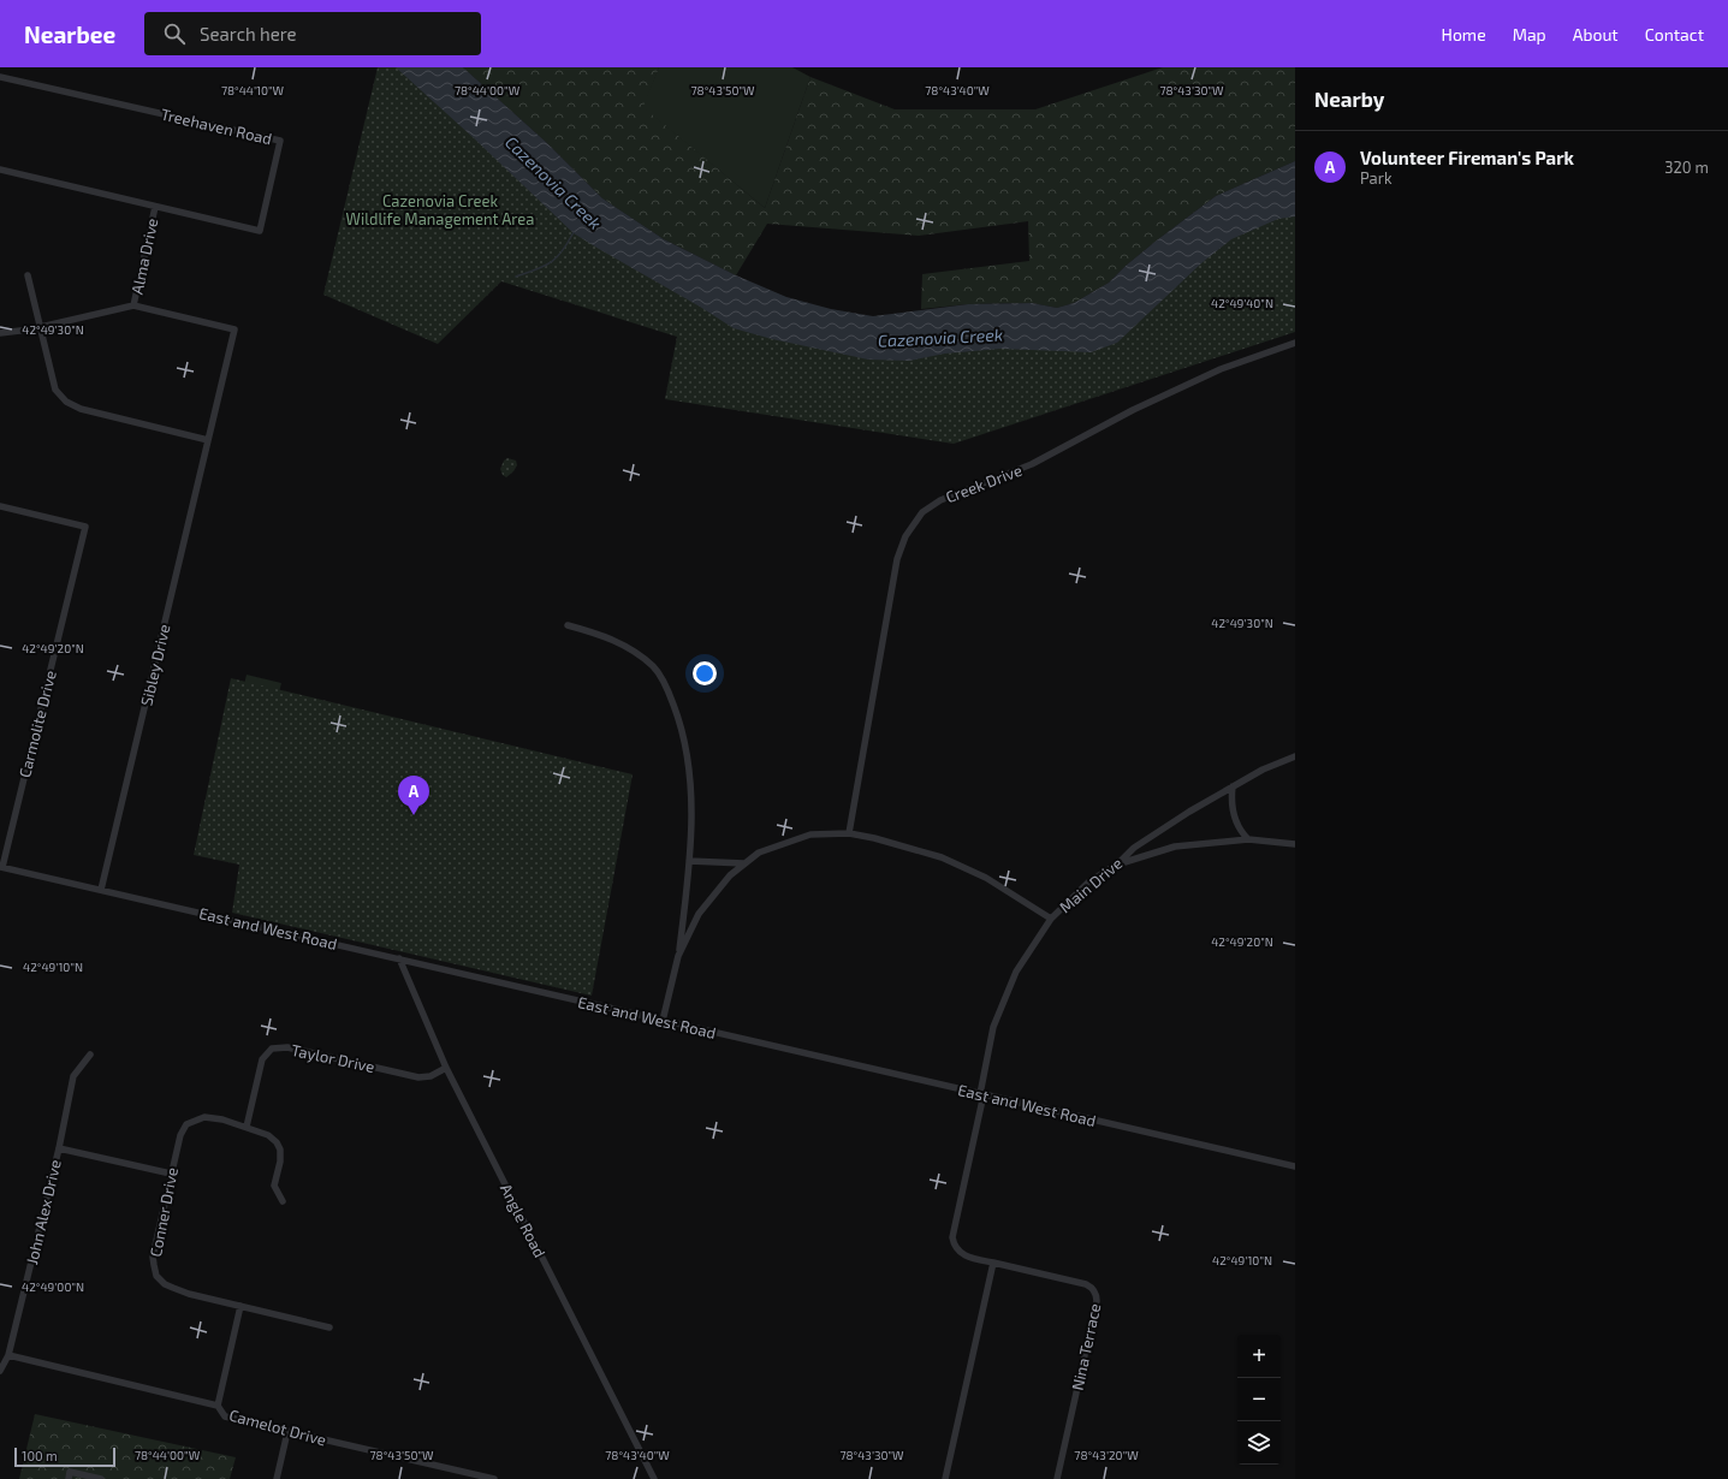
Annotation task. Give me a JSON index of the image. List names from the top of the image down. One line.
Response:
{"streets":{"street":["Treehaven Road","Alma Drive","Creek Drive","Sibley Drive","Carmolite Drive","Main Drive","East and West Road","Taylor Drive","John Alex Drive","Conner Drive","Angle Road","Nina Terrace","Camelot Drive"]},"crossings":[["Treehaven Road","Alma Drive"],["Alma Drive","Sibley Drive"],["Sibley Drive","East and West Road"],["Carmolite Drive","East and West Road"],["Main Drive","East and West Road"],["Main Drive","Nina Terrace"],["East and West Road","Angle Road"],["East and West Road","Nina Terrace"],["Taylor Drive","Conner Drive"],["Taylor Drive","Angle Road"],["John Alex Drive","Camelot Drive"]],"water":["Cazenovia Creek"],"parks":["Cazenovia Creek Wildlife Management Area"],"scale_bar":"100 m","page":{"header":"Nearbee","search":"Search here","nav":["Home","Map","About","Contact"],"heading":"Nearby","list":[{"mark":"A","name":"Volunteer Fireman's Park","note":"Park","value":"320 m"}],"pins":"A","map_buttons":["+","−"],"scale":"100 m"},"coordinates":["78°44'10\"W","78°44'00\"W","78°43'50\"W","78°43'40\"W","78°43'30\"W","42°49'40\"N","42°49'30\"N","42°49'20\"N","42°49'10\"N","42°49'00\"N","78°43'20\"W"]}
